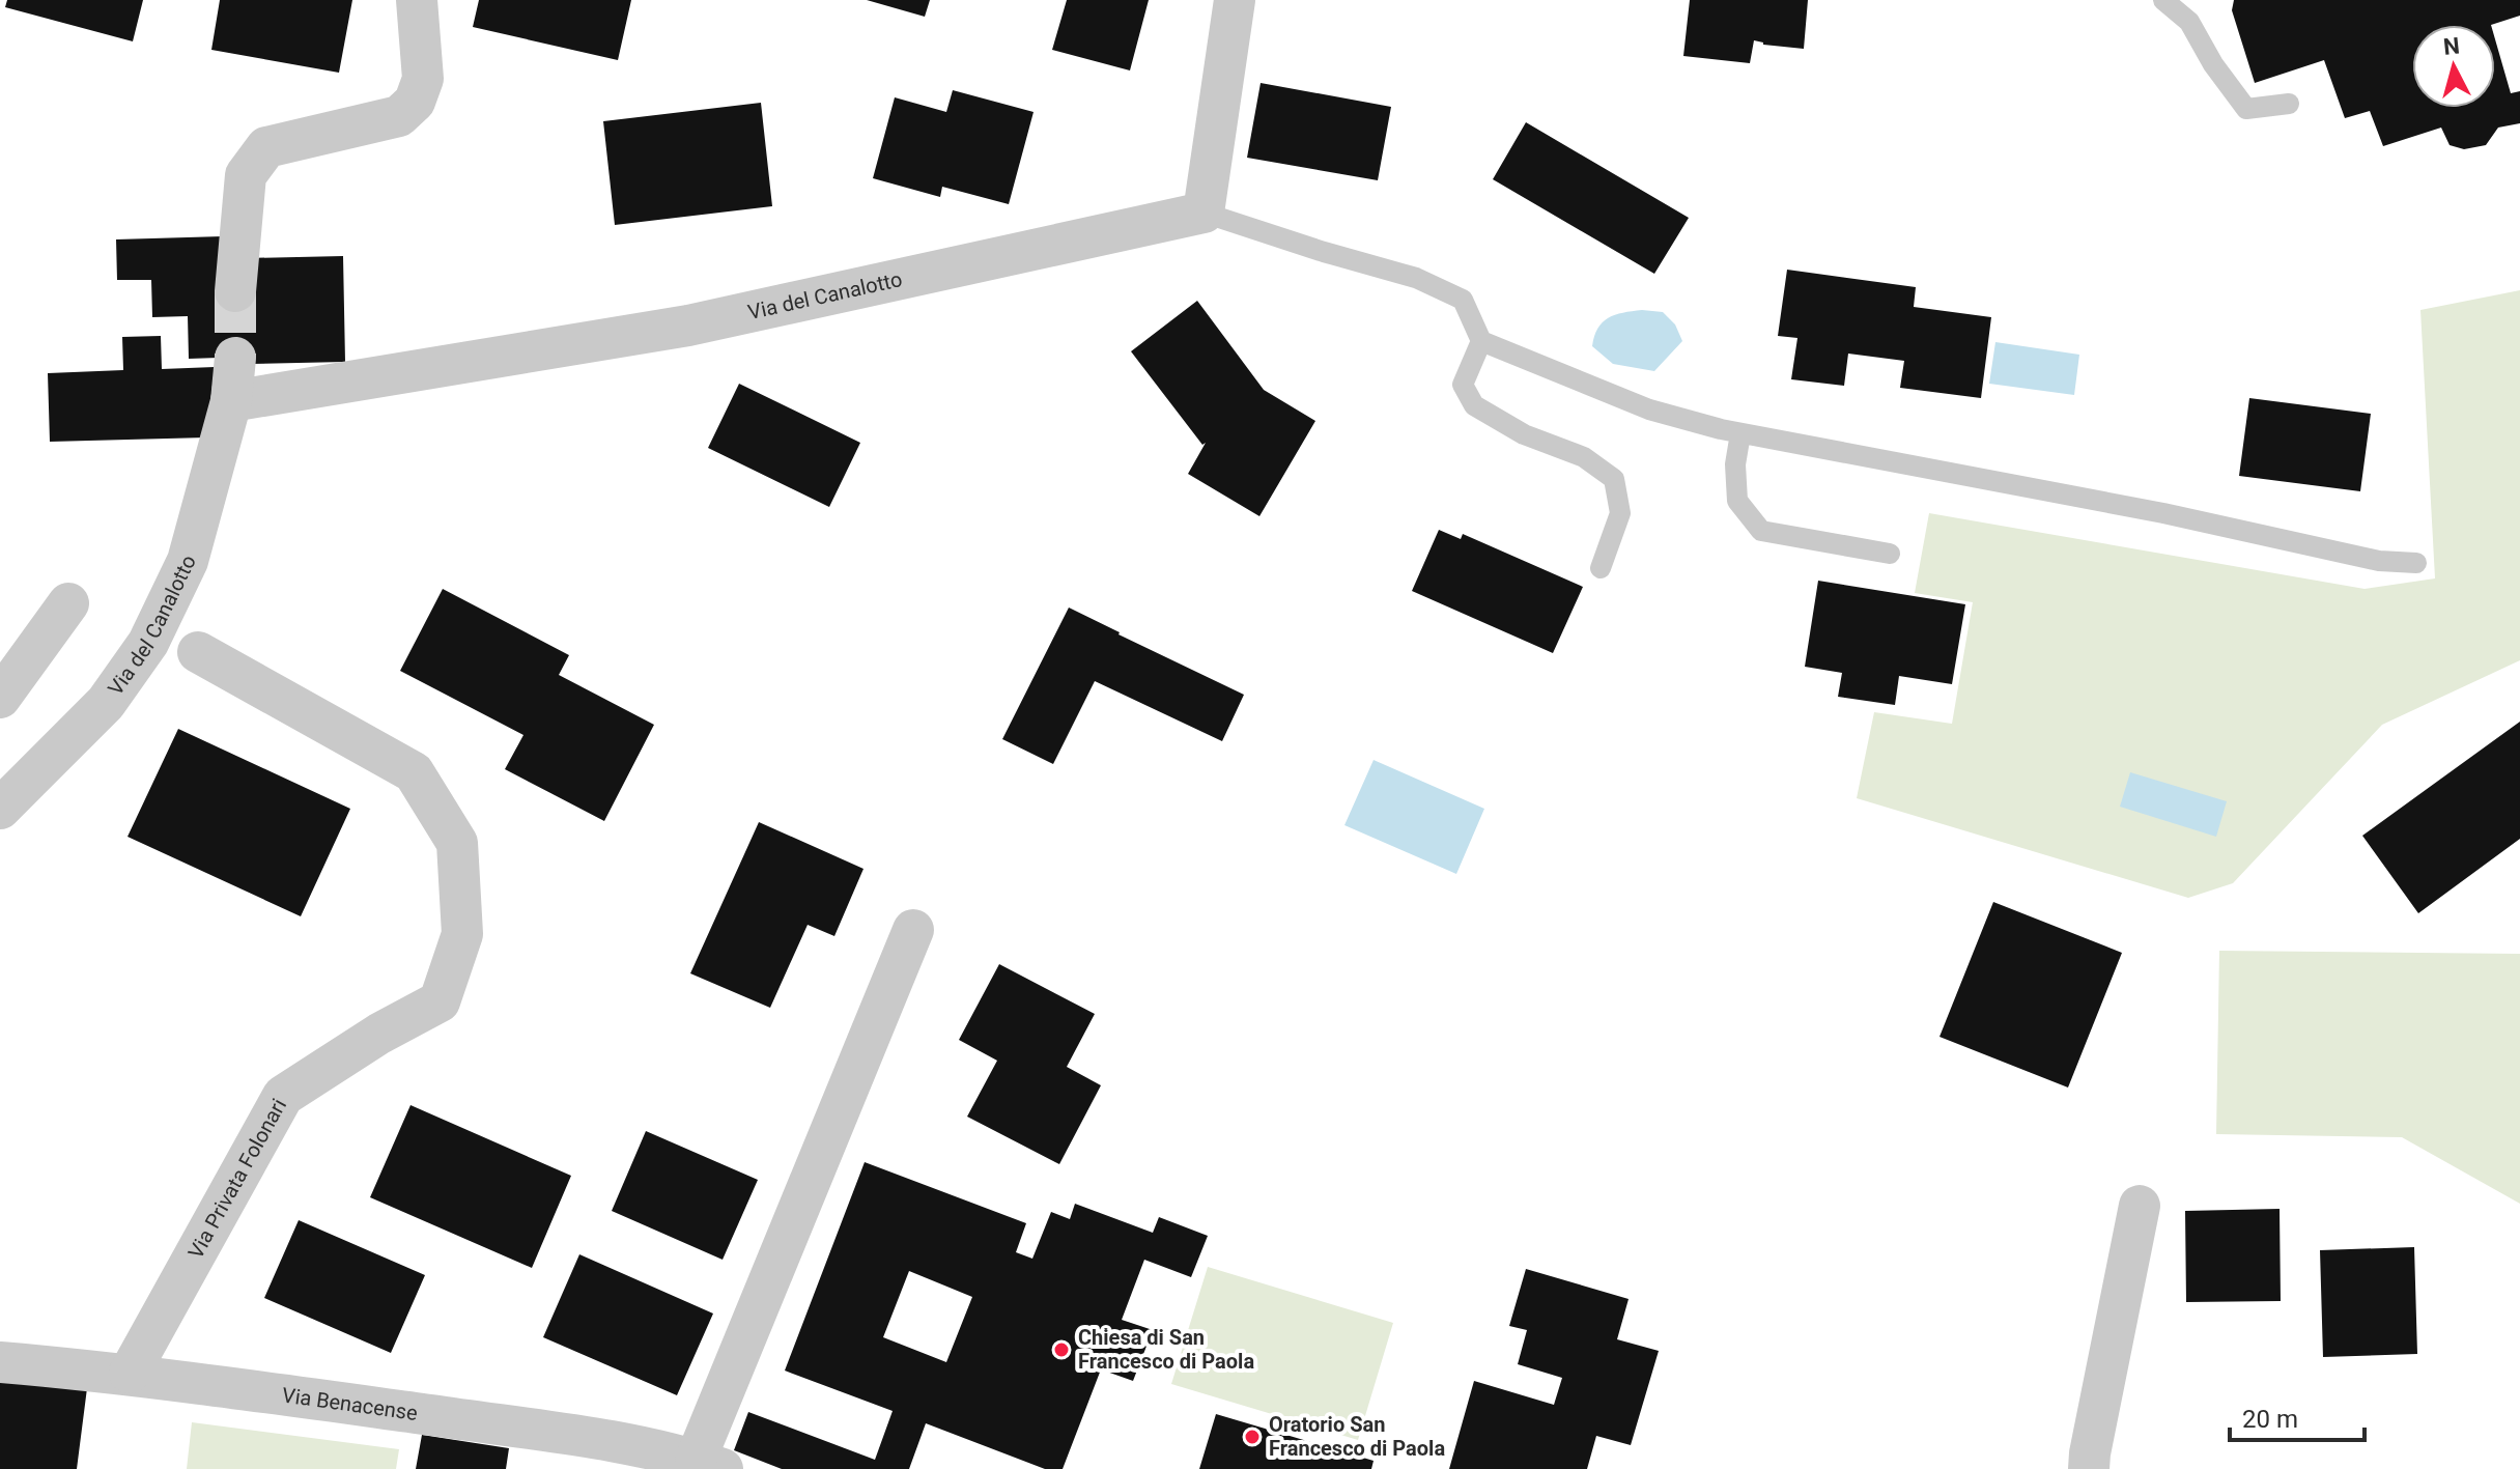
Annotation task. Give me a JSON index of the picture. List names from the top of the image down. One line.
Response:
{"streets":{"street":["Via del Canalotto","Via Privata Folonari","Via Benacense"]},"crossings":[["Via Privata Folonari","Via Benacense"]],"places":["Chiesa di San Francesco di Paola","Oratorio San Francesco di Paola"],"scale_bar":"20 m","north":"top"}
